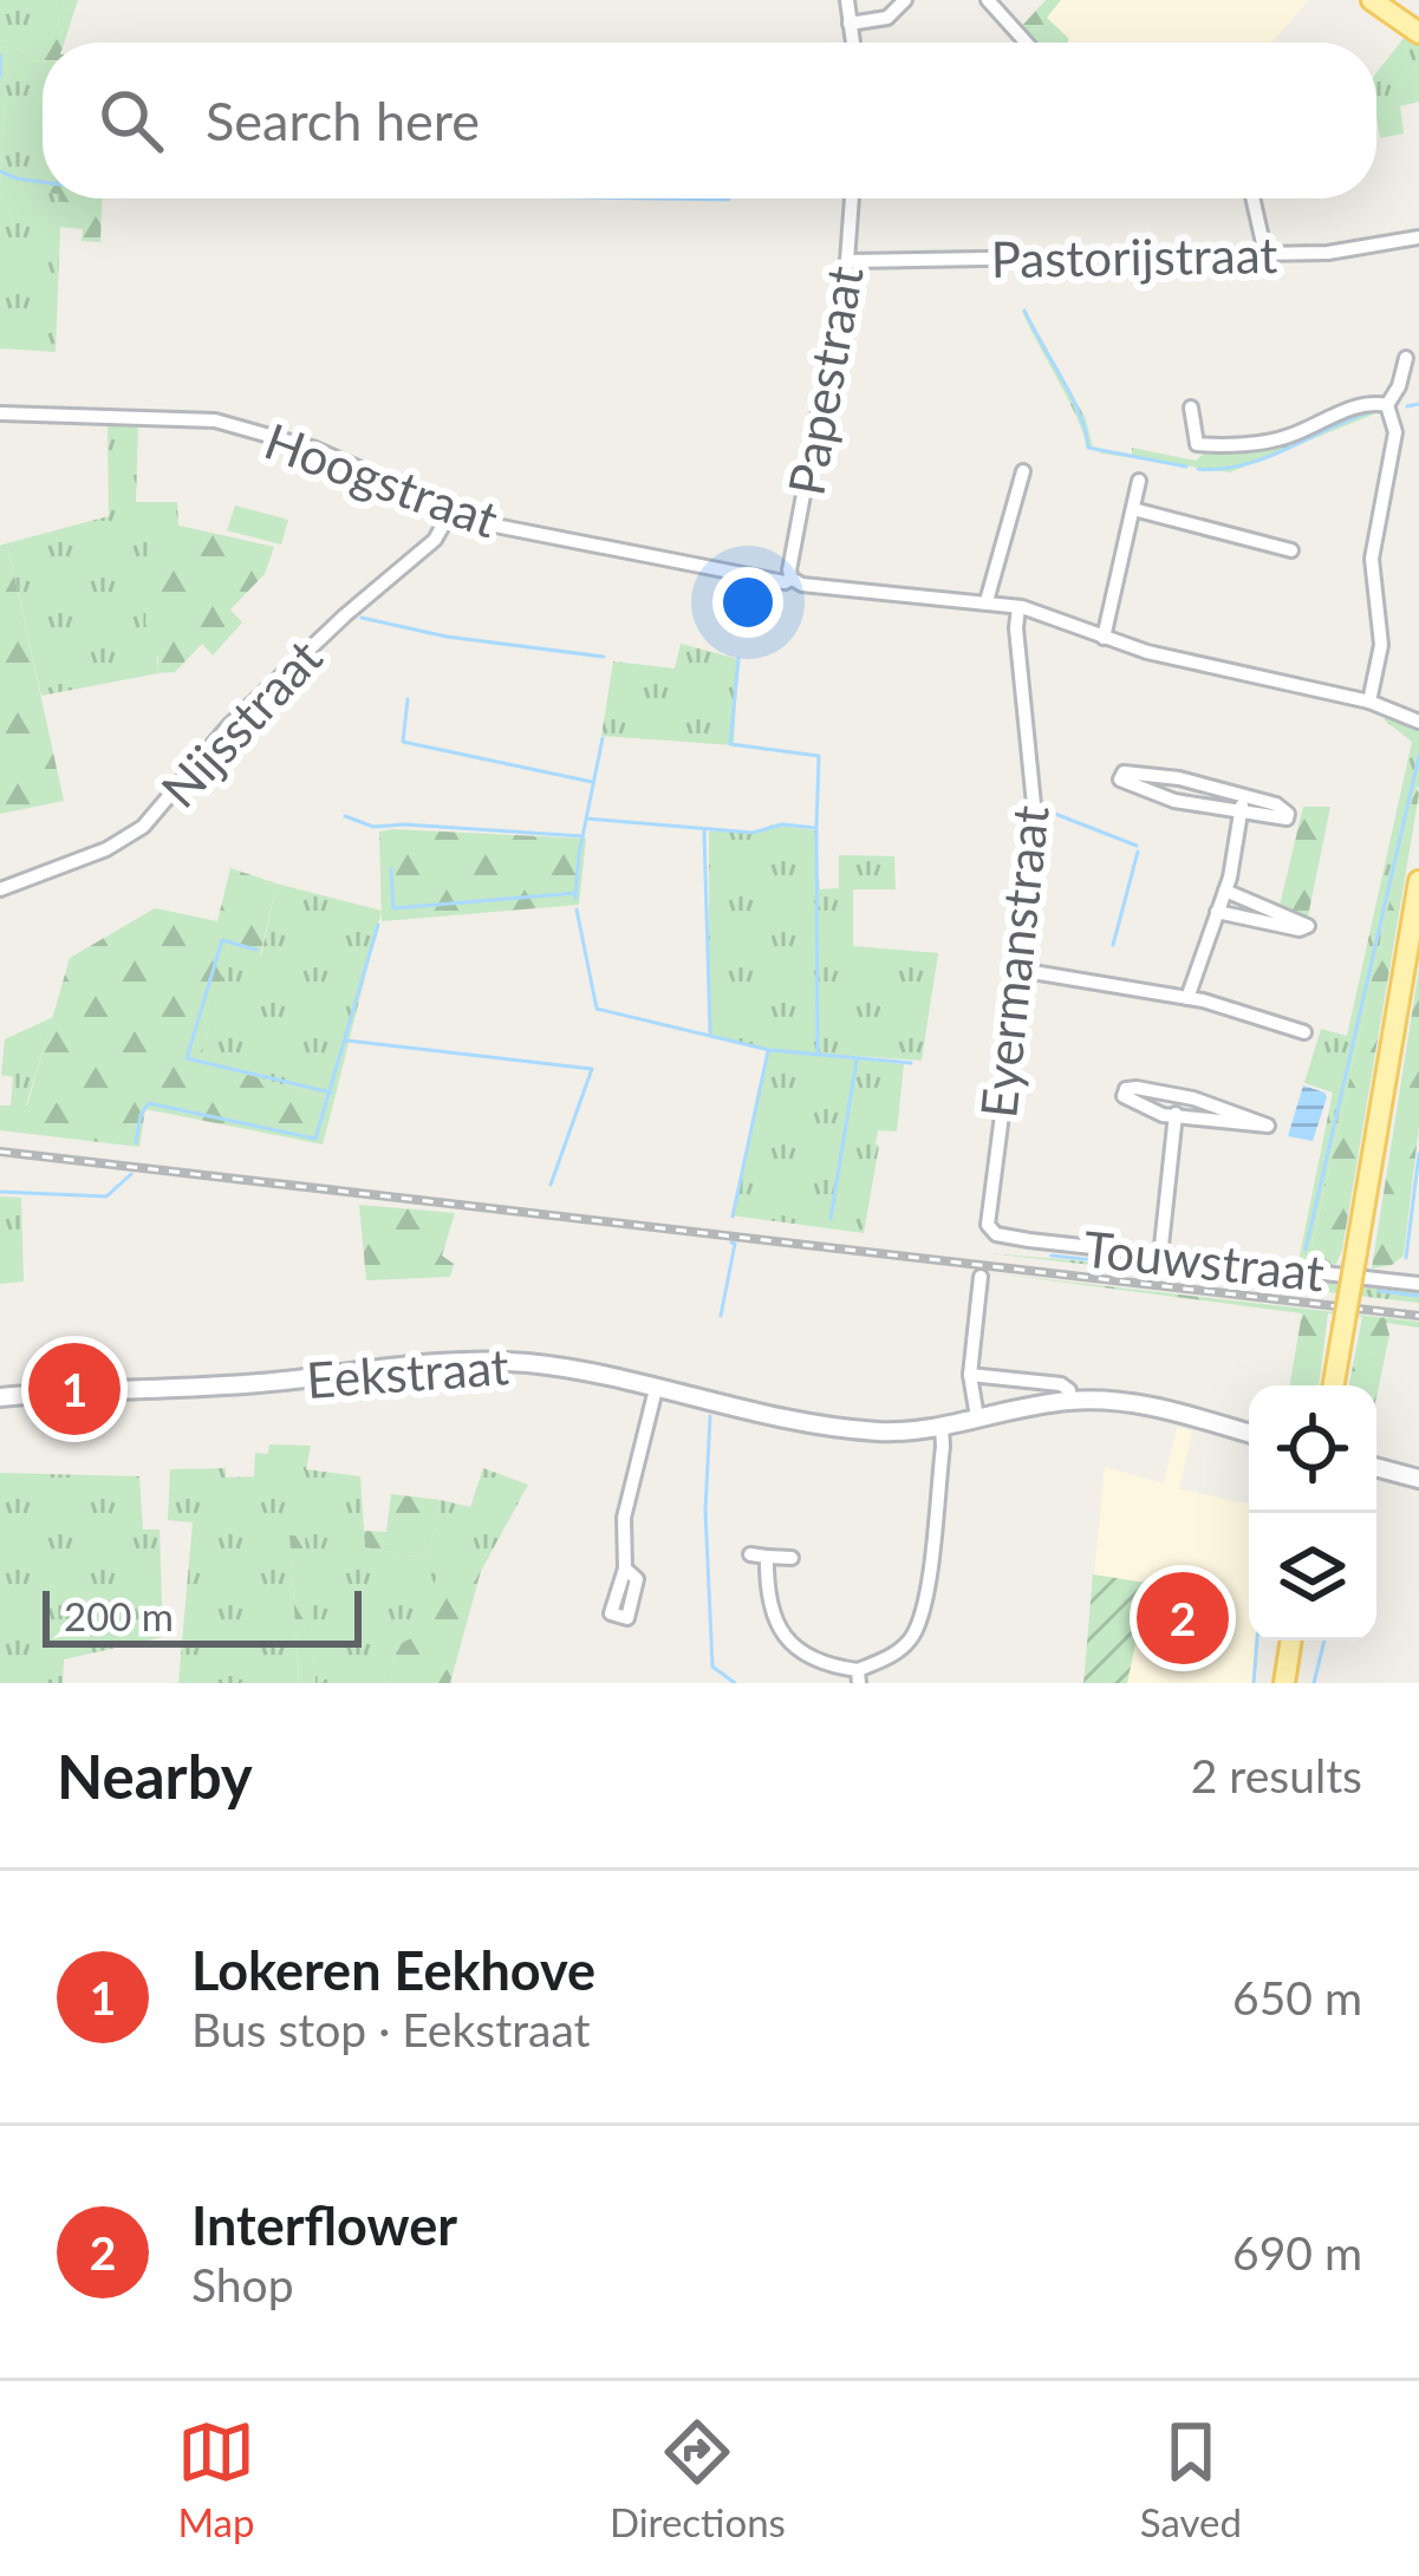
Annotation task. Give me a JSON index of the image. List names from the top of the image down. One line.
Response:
{"streets":{"street":["Pastorijstraat","Papestraat","Hoogstraat","Nijsstraat","Eyermanstraat","Touwstraat","Eekstraat"]},"crossings":[["Pastorijstraat","Papestraat"],["Papestraat","Hoogstraat"],["Hoogstraat","Nijsstraat"],["Hoogstraat","Eyermanstraat"],["Eyermanstraat","Touwstraat"]],"scale_bar":"200 m","page":{"search":"Search here","pins":["1","2"],"scale":"200 m","heading":["Nearby","2 results"],"list":[{"mark":"1","name":"Lokeren Eekhove","note":"Bus stop · Eekstraat","value":"650 m"},{"mark":"2","name":"Interflower","note":"Shop","value":"690 m"}],"nav":["Map","Directions","Saved"]}}
